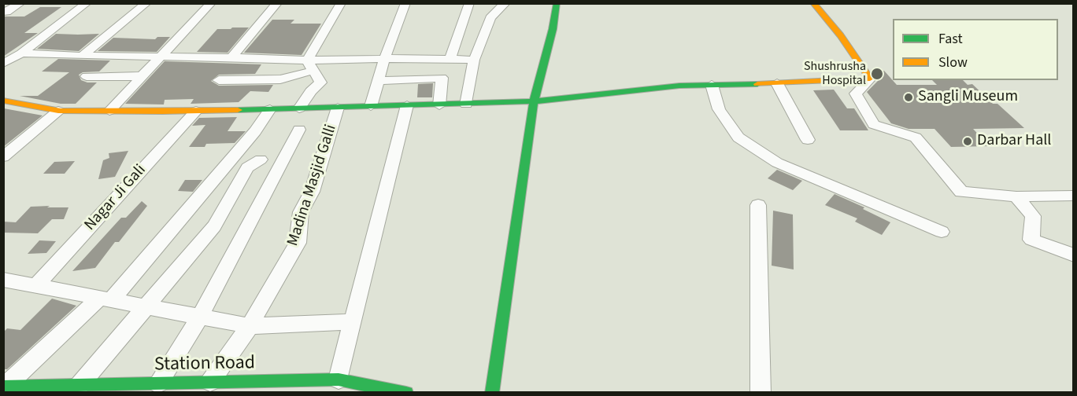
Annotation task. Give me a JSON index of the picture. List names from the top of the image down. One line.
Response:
{"streets":{"main road":["Station Road"],"street":["Madina Masjid Galli","Nagar Ji Gali"]},"crossings":[["Madina Masjid Galli","Station Road"]],"places":["Shushrusha Hospital","Sangli Museum","Darbar Hall"],"legend":["Fast","Slow"]}
